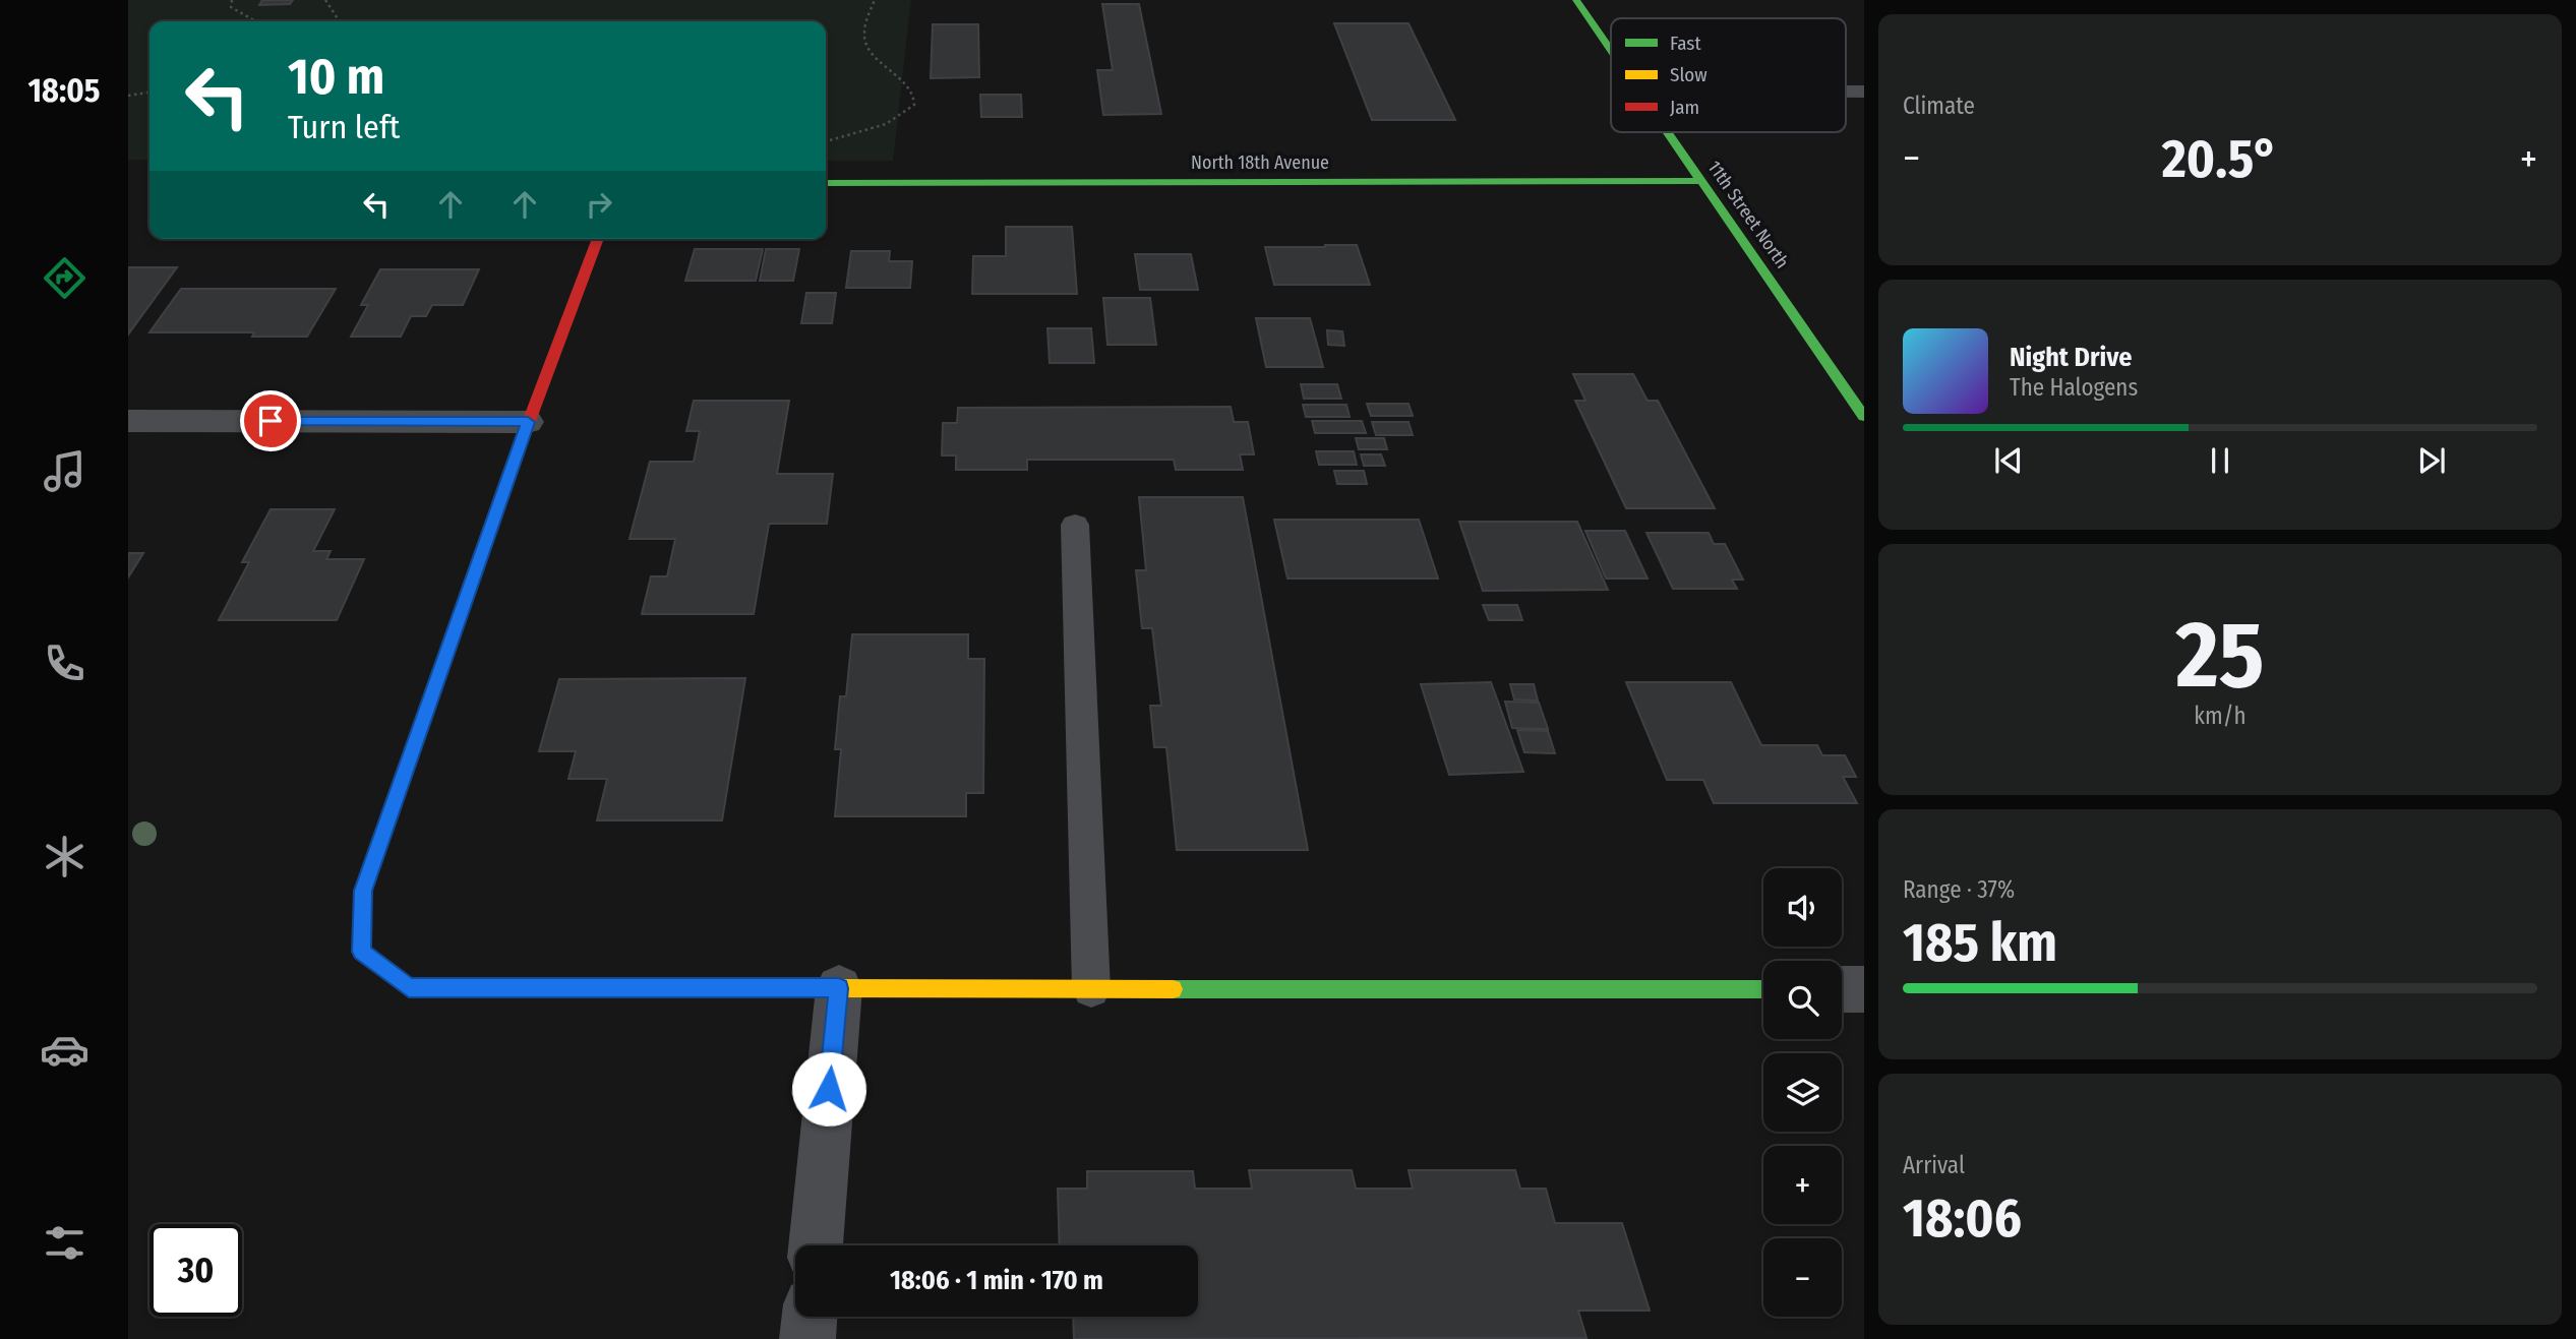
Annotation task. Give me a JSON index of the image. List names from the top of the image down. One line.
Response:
{"streets":{"street":["North 18th Avenue","11th Street North"]},"crossings":[["North 18th Avenue","11th Street North"]],"legend":["Fast","Slow","Jam"],"page":{"tabs":"18:05","tile":["Climate",["25","km/h"],["Range · 37%","185 km"],["Arrival","18:06"]],"turn":["10 m","Turn left"],"heat":["−","20.5°","+"],"song":["Night Drive","The Halogens"],"map_buttons":["+","−"],"limit":"30","trip":"18:06 · 1 min · 170 m"}}
